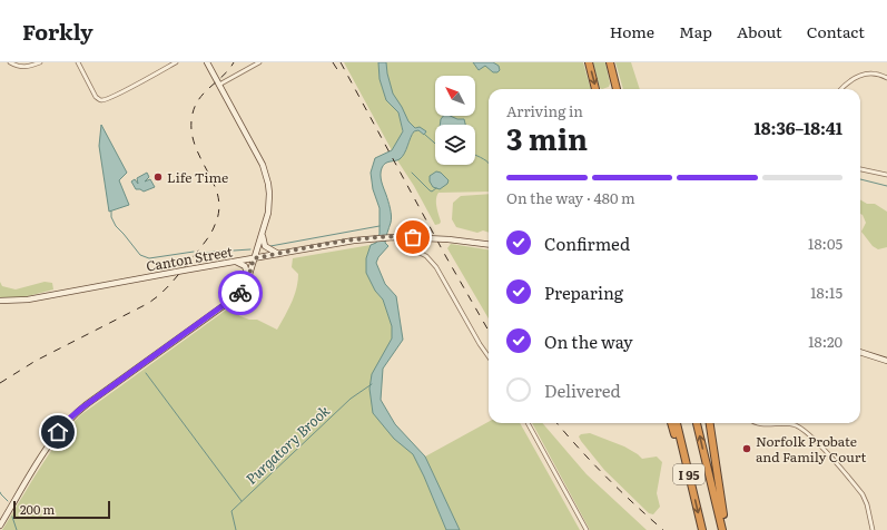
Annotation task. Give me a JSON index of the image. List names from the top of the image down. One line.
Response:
{"streets":{"highway":["I 95"],"main road":["Canton Street"]},"water":["Purgatory Brook"],"places":["Life Time","Norfolk Probate and Family Court"],"scale_bar":"200 m","north":"top left","page":{"header":"Forkly","nav":["Home","Map","About","Contact"],"heading":["3 min","Arriving in","18:36–18:41"],"bar":"On the way · 480 m","list":[["Confirmed","18:05"],["Preparing","18:15"],["On the way","18:20"],"Delivered"],"scale":"200 m"}}
